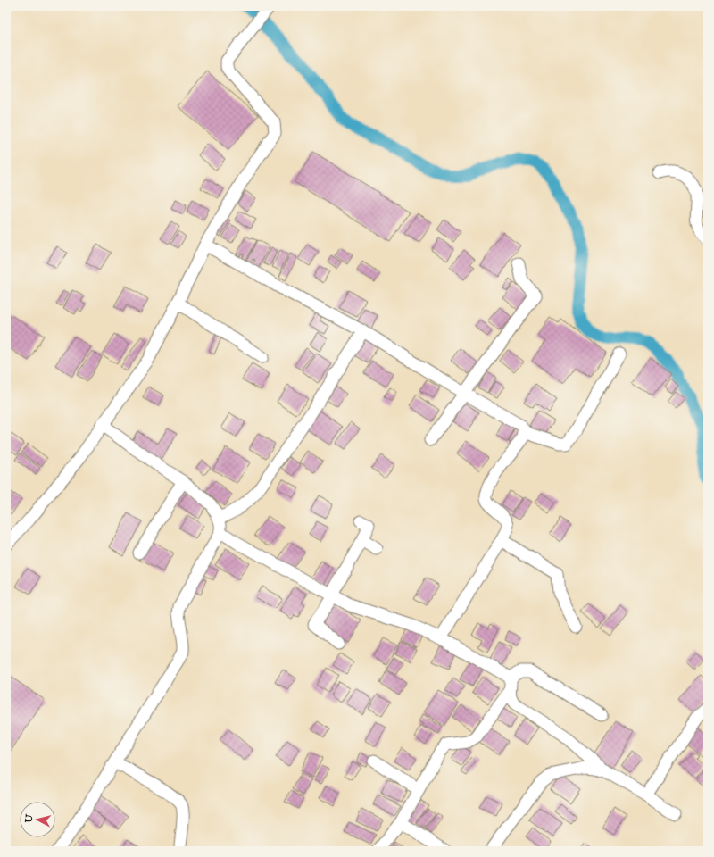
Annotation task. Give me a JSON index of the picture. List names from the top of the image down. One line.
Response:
{"north":"left"}
